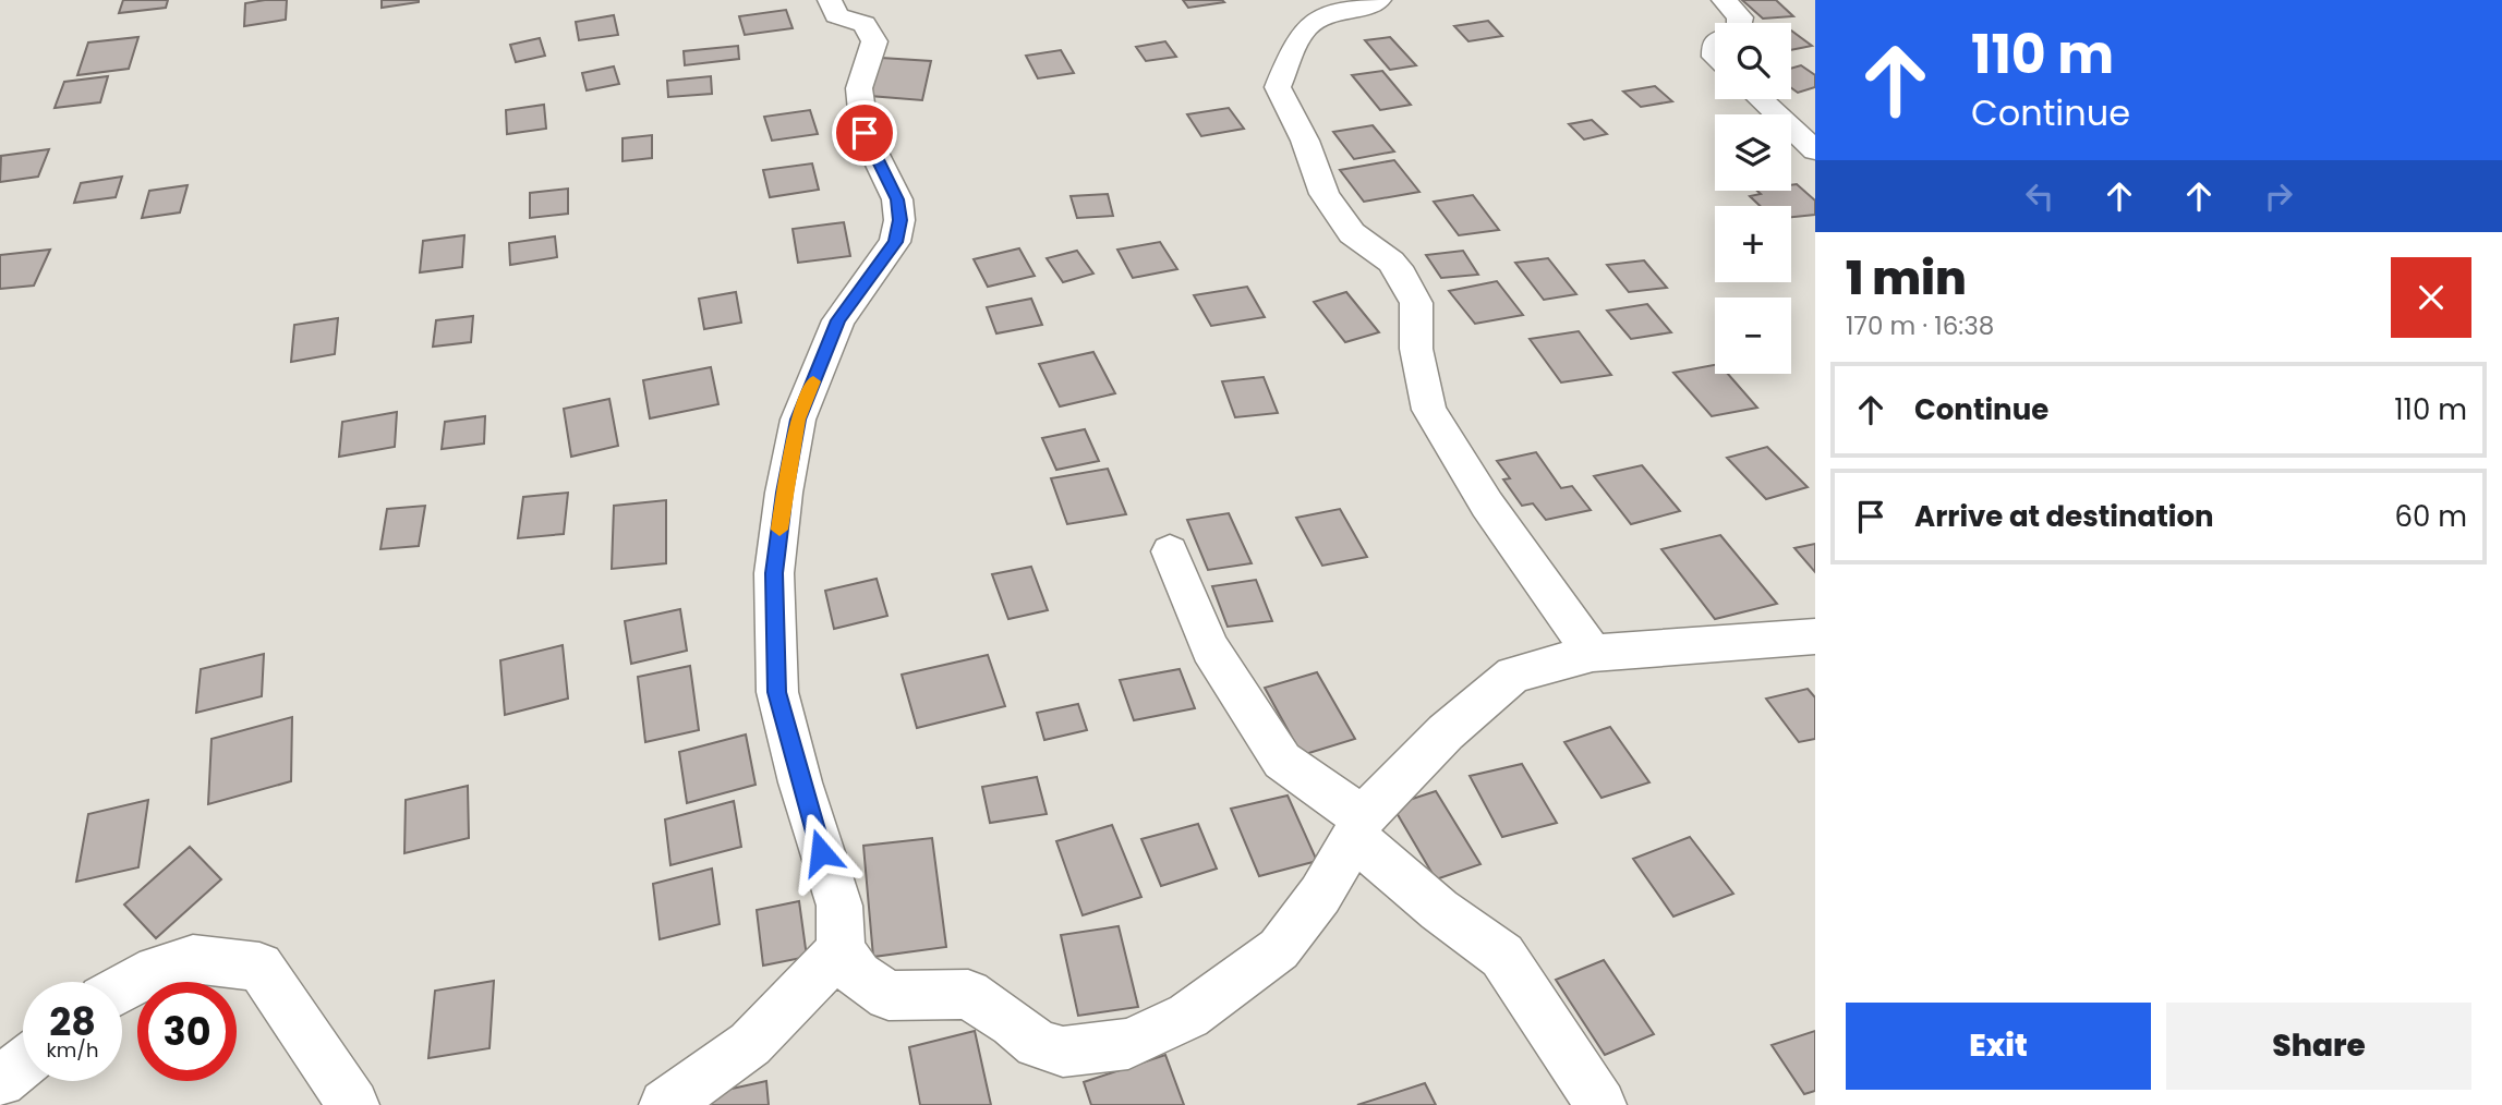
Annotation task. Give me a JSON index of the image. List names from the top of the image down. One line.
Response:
{"page":{"turn":["110 m","Continue"],"map_buttons":["+","−"],"heading":["1 min","170 m · 16:38"],"list":[{"name":"Continue","value":"110 m"},{"name":"Arrive at destination","value":"60 m"}],"speed":"28 km/h","limit":"30","buttons":["Exit","Share"]}}
